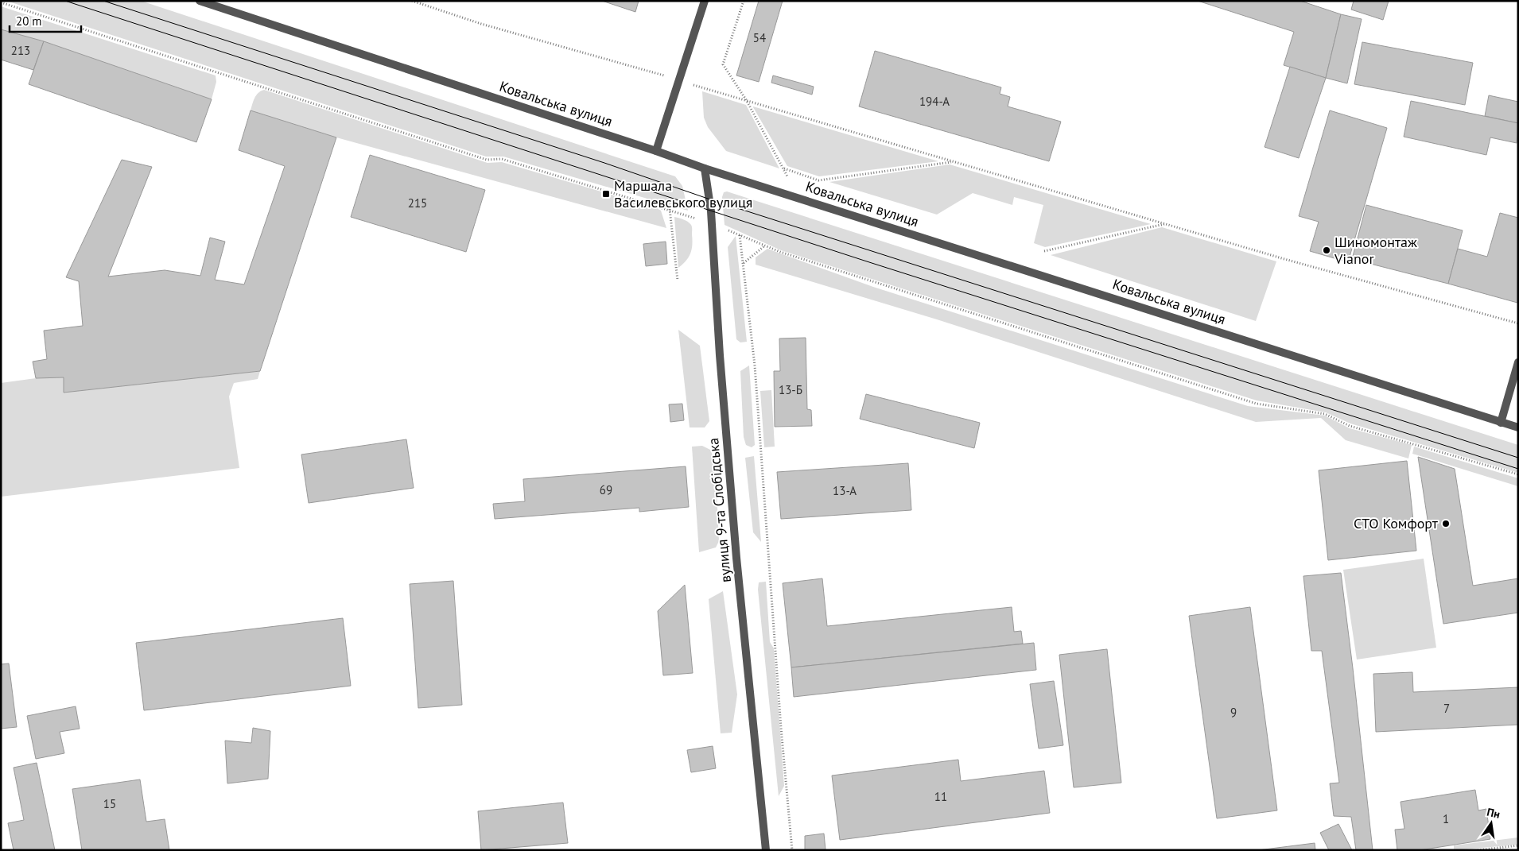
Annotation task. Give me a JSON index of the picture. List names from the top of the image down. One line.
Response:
{"streets":{"street":["Ковальська вулиця","вулиця 9-та Слобідська"]},"crossings":[["Ковальська вулиця","вулиця 9-та Слобідська"]],"places":{"transit":["Маршала Василевського вулиця"],"other":["Шиномонтаж Vianor","СТО Комфорт"]},"house_numbers":["54","213","194-А","215","13-Б","69","13-А","7","9","11","15","1"],"scale_bar":"20 m","north":"top"}
